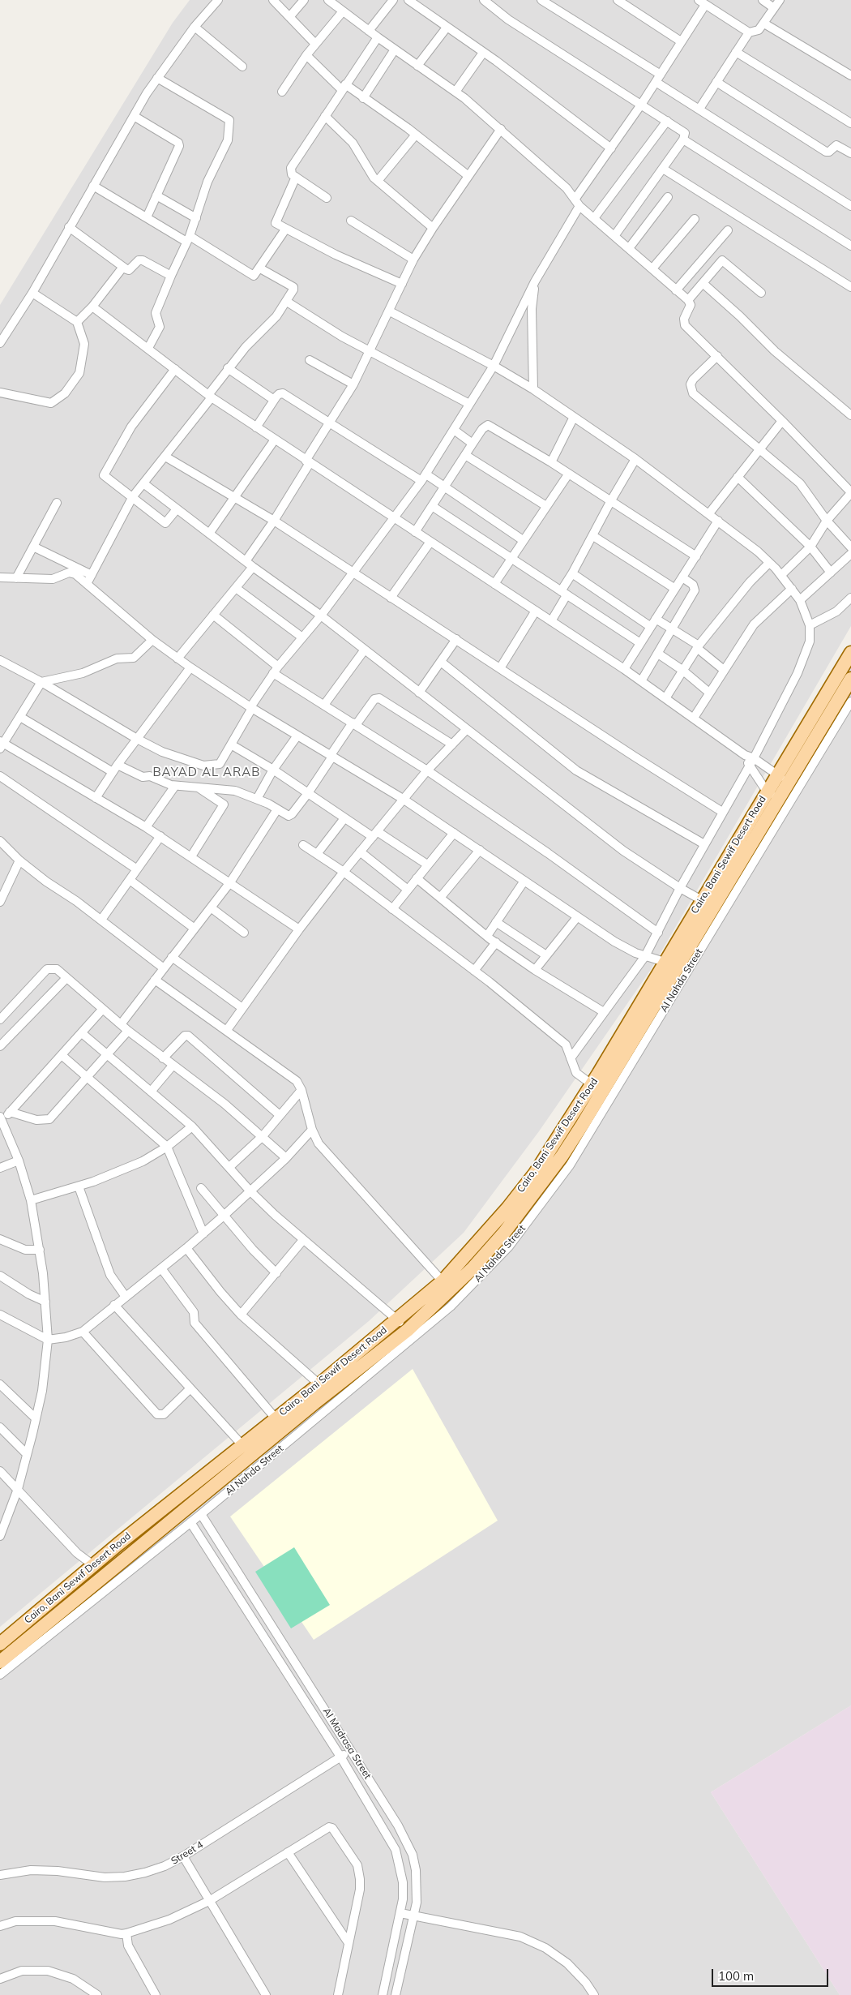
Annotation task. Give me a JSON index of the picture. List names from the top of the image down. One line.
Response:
{"streets":{"main road":["Cairo, Bani Sewif Desert Road"],"street":["Al Nahda Street","Al Madrasa Street","Street 4"]},"crossings":[["Cairo, Bani Sewif Desert Road","Al Nahda Street"],["Al Nahda Street","Al Madrasa Street"],["Al Madrasa Street","Street 4"]],"districts":["BAYAD AL ARAB"],"scale_bar":"100 m"}
